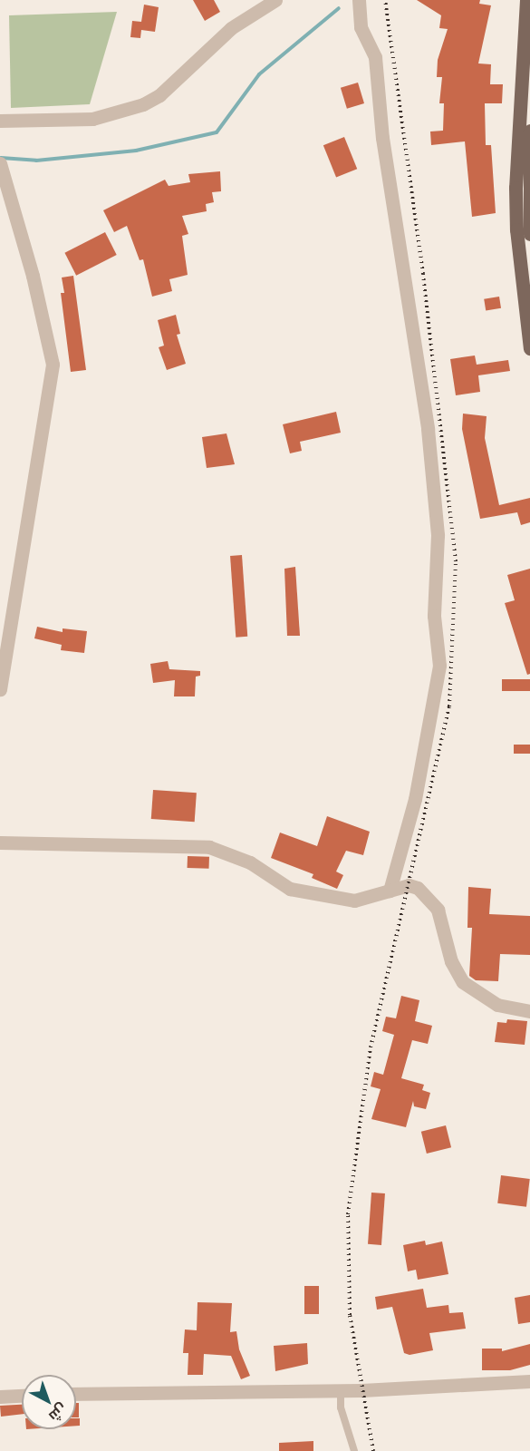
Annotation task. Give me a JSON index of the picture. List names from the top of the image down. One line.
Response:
{"north":"bottom right"}
